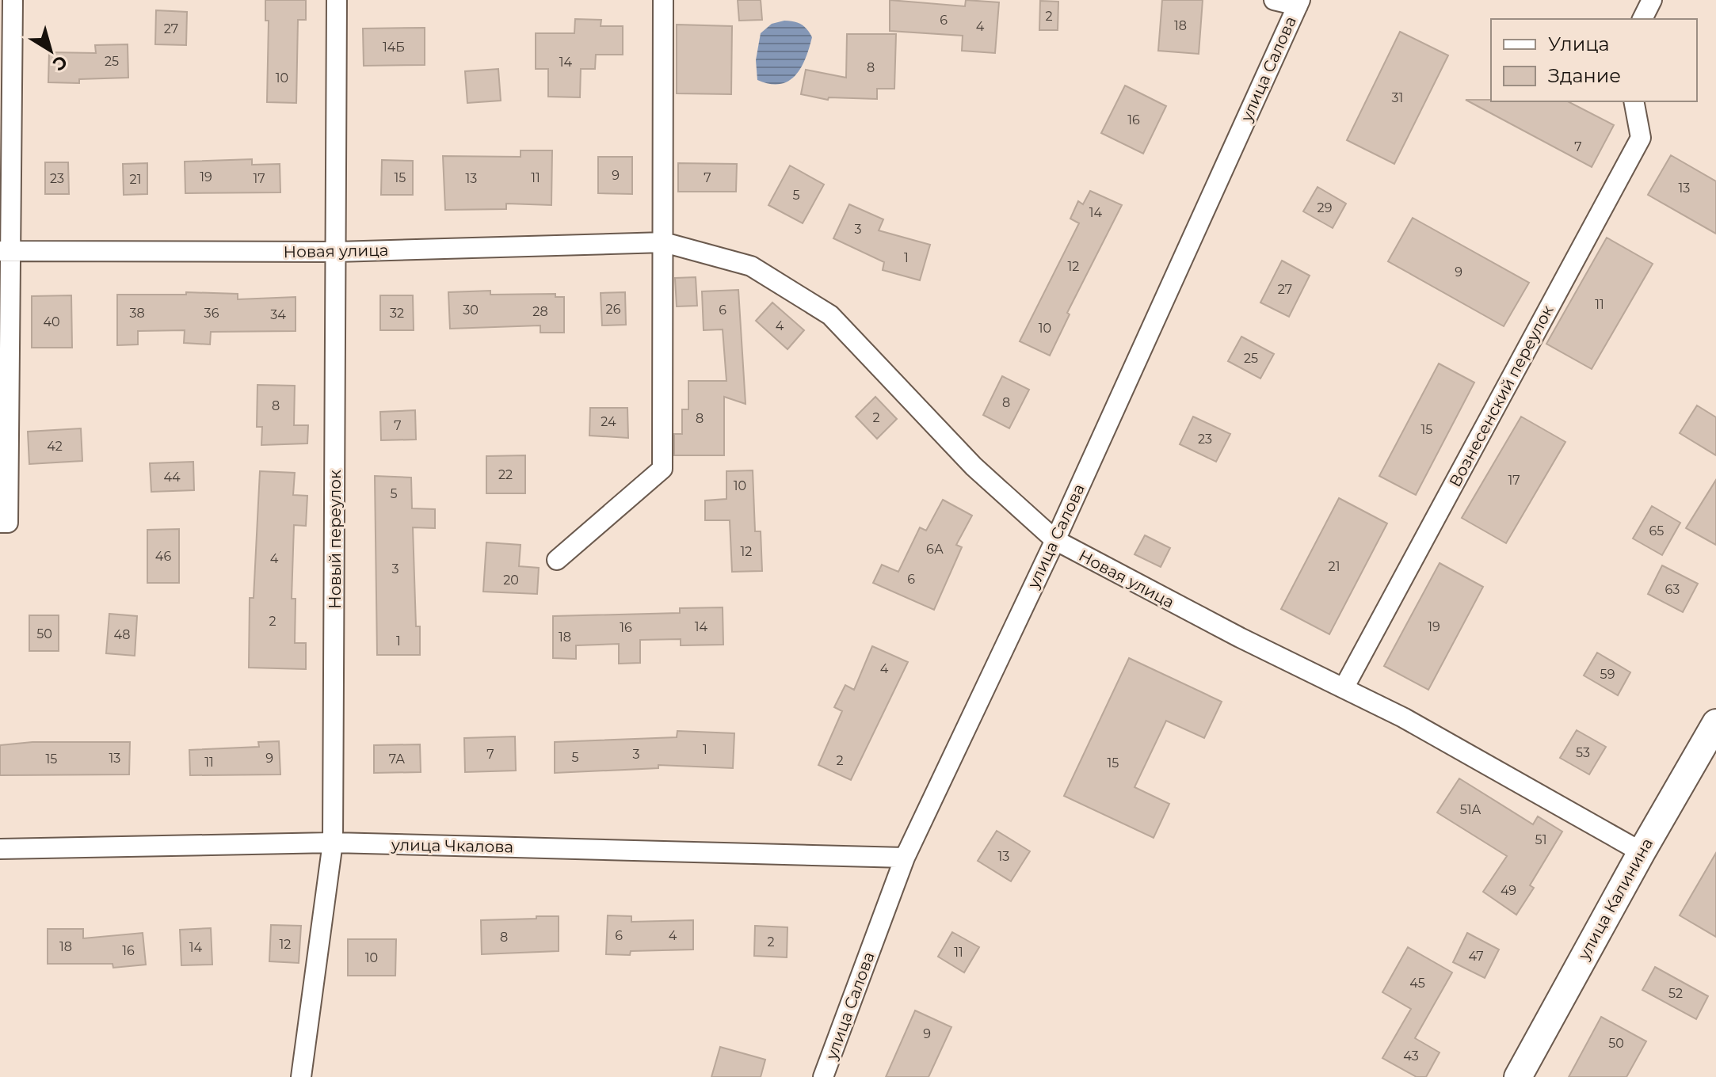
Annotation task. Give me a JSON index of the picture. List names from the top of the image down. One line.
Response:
{"streets":{"main road":["улица Калинина"],"street":["улица Салова","Новая улица","Вознесенский переулок","Новый переулок","улица Чкалова"]},"crossings":[["улица Салова","Новая улица"],["улица Салова","улица Чкалова"],["Новая улица","Вознесенский переулок"],["Новая улица","Новый переулок"],["Новая улица","улица Калинина"],["Новый переулок","улица Чкалова"]],"house_numbers":["2","6","18","4","27","14Б","25","14","8","10","31","16","7","9","19","15","11","7","23","17","13","21","13","5","29","14","3","1","12","9","27","11","26","30","6","28","38","36","32","34","40","4","10","25","8","8","2","8","24","7","15","23","42","22","44","17","10","5","65","6А","12","46","4","21","3","6","20","63","2","14","19","16","50","48","18","1","4","59","1","53","7","3","5","13","9","15","7А","2","11","15","51А","51","13","49","6","4","8","2","12","18","14","16","11","47","10","45","52","9","50","43"],"legend":["Улица","Здание"],"north":"bottom right"}
